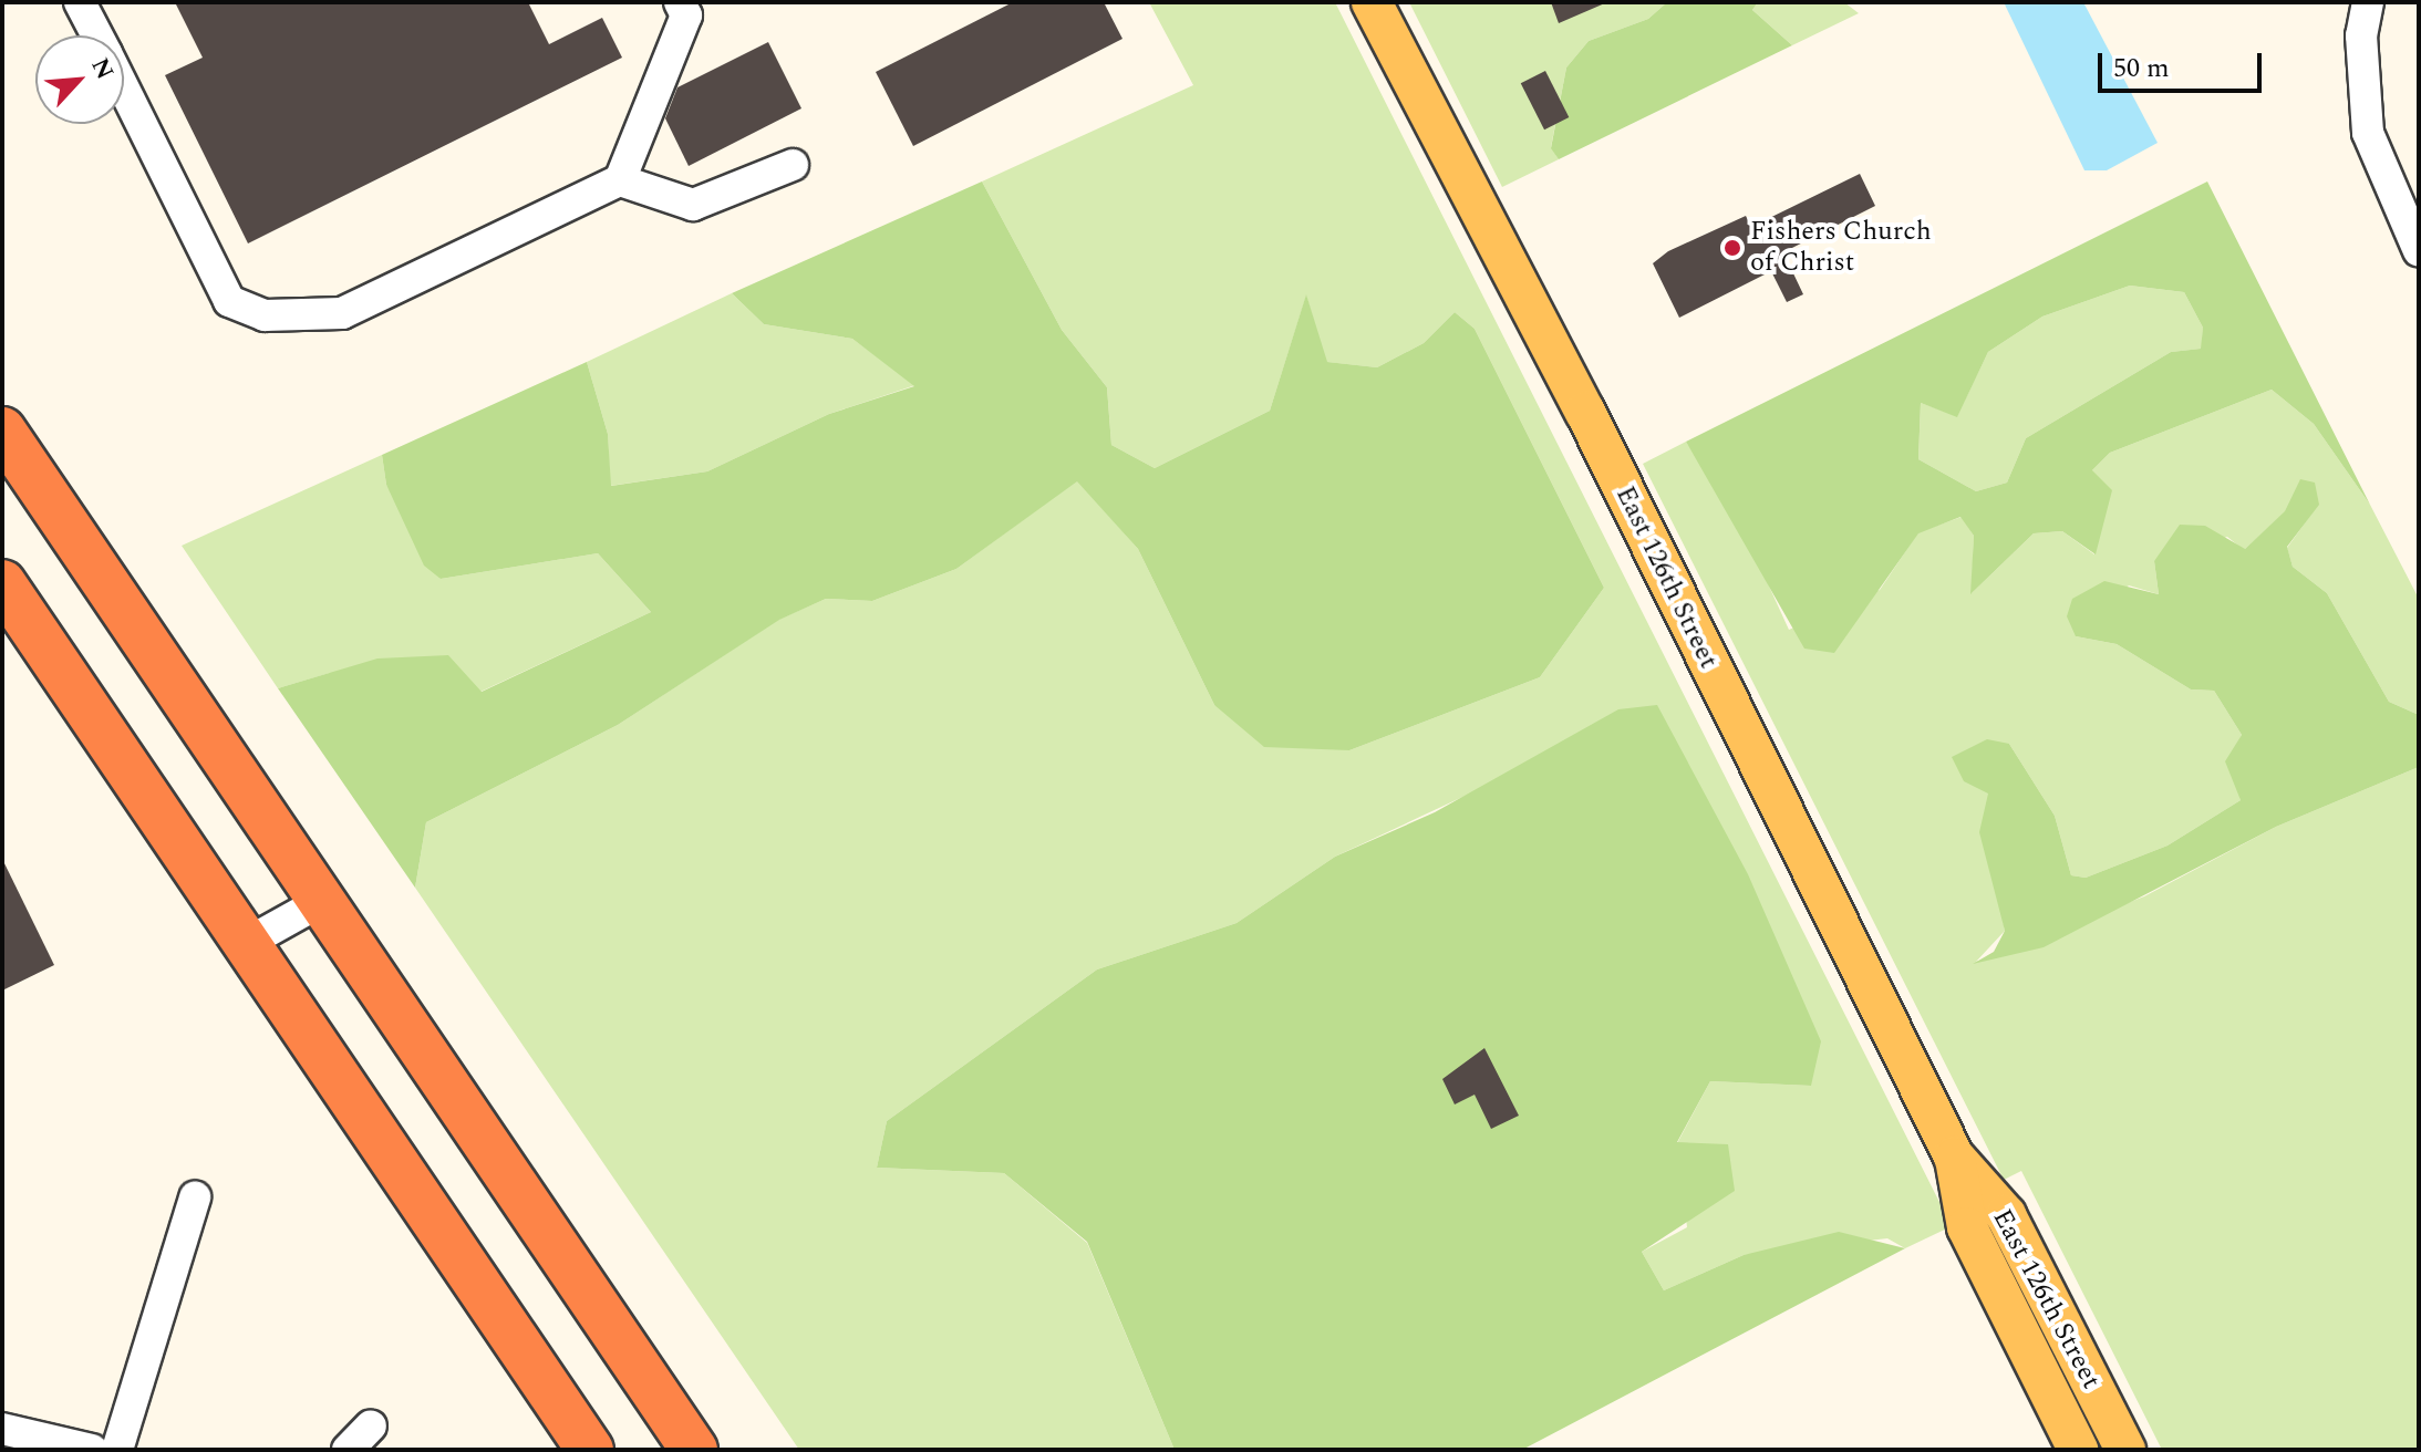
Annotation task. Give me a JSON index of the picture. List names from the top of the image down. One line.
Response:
{"streets":{"main road":["East 126th Street"]},"places":["Fishers Church of Christ"],"scale_bar":"50 m","north":"top right"}
